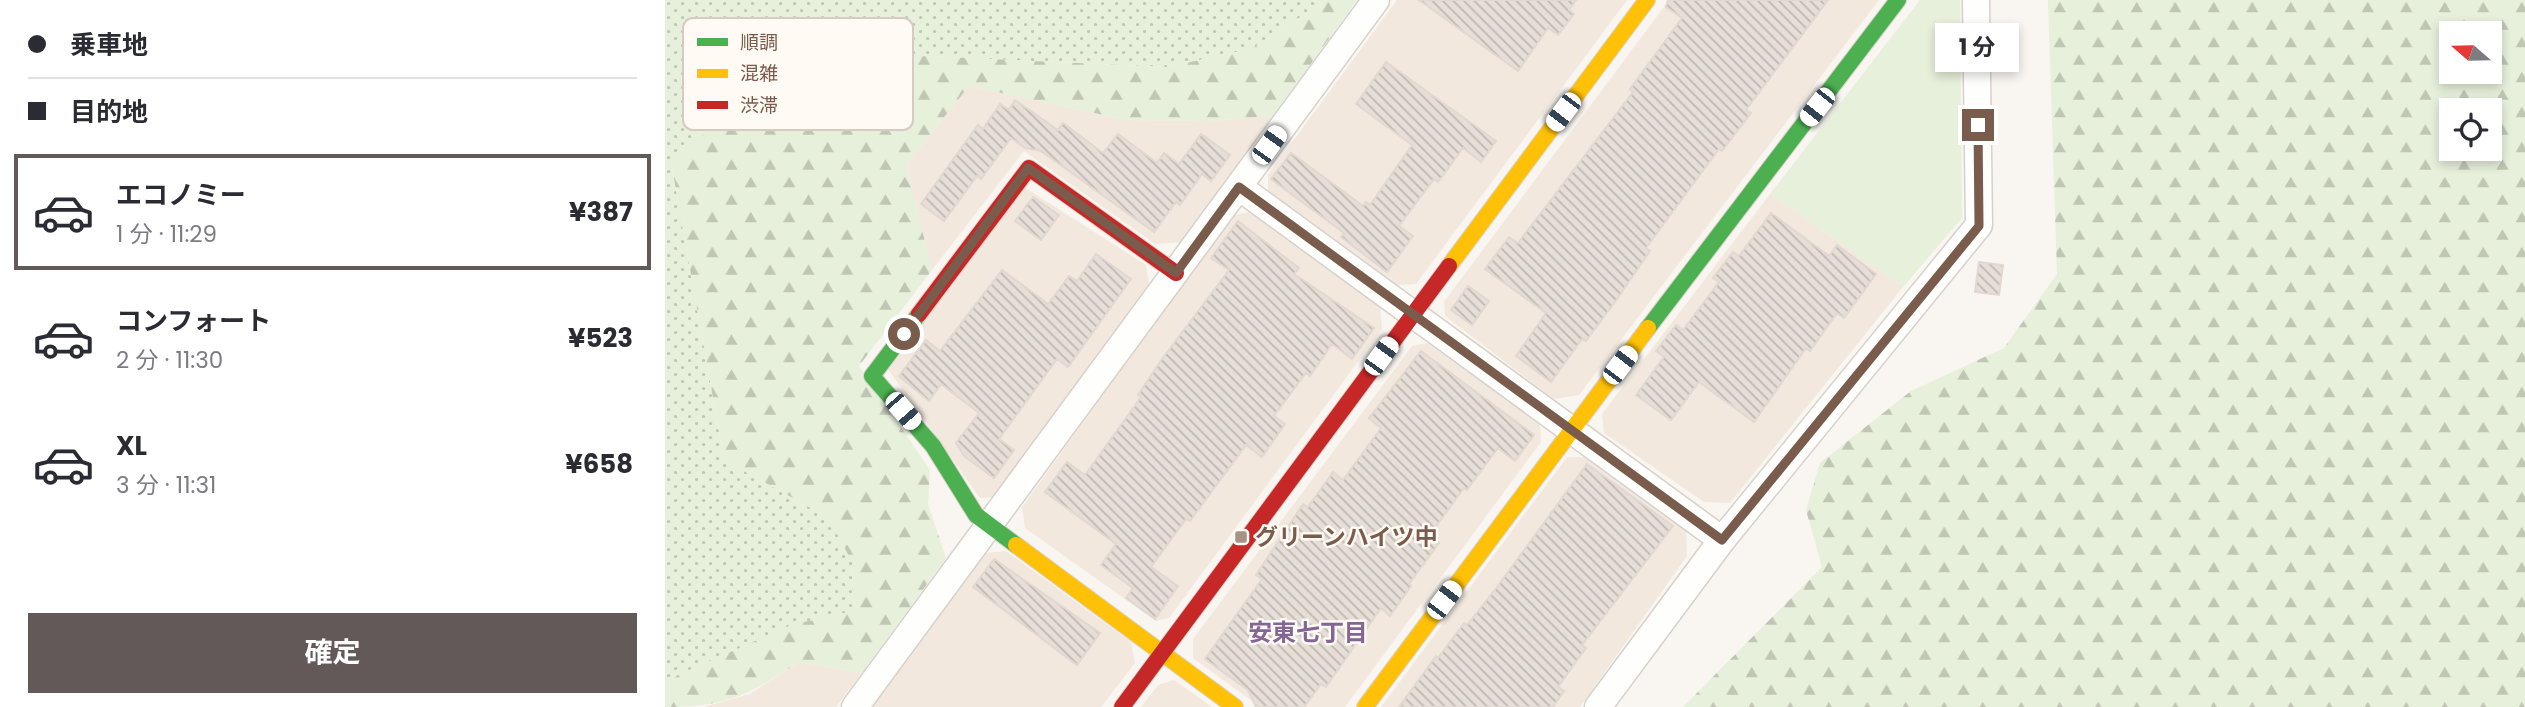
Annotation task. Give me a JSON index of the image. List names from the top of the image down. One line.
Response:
{"districts":["安東七丁目"],"places":{"transit":["グリーンハイツ中"]},"legend":["順調","混雑","渋滞"],"north":"left","page":{"banner":["乗車地","目的地"],"bubble":"1 分","list":[{"name":"エコノミー","note":"1 分 · 11:29","value":"¥387"},{"name":"コンフォート","note":"2 分 · 11:30","value":"¥523"},{"name":"XL","note":"3 分 · 11:31","value":"¥658"}],"buttons":"確定"}}
